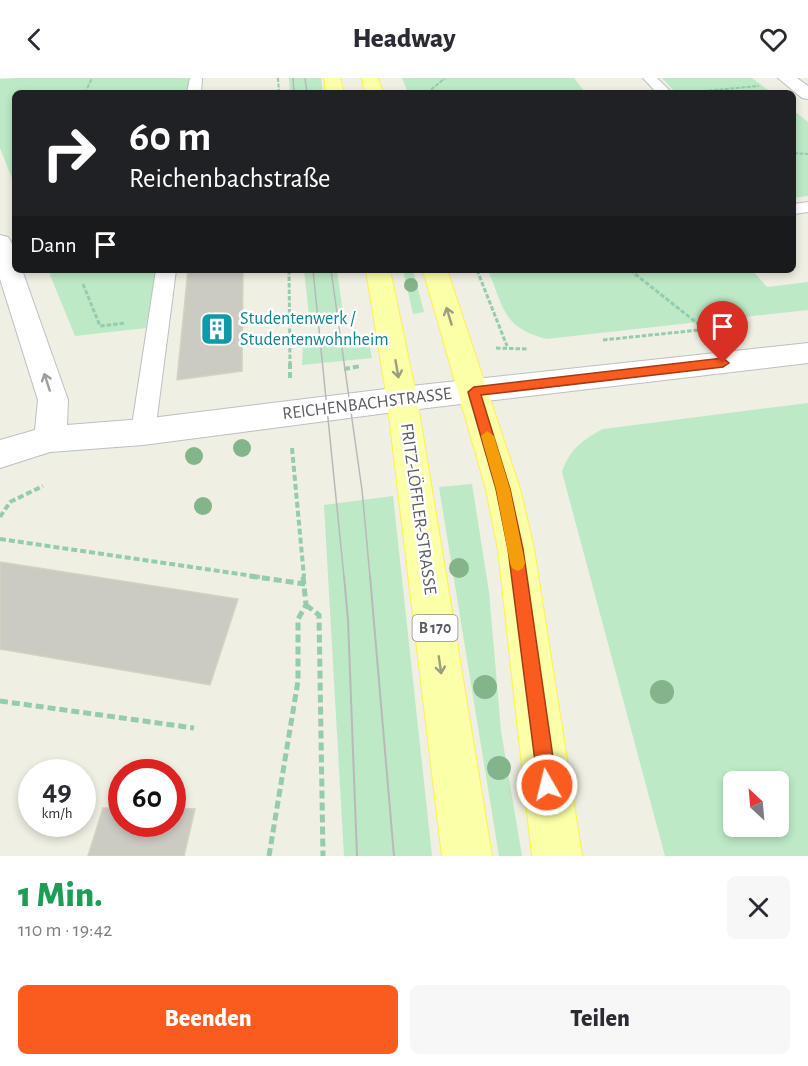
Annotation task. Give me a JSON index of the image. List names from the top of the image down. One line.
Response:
{"streets":{"main road":["FRITZ-LÖFFLER-STRASSE","B 170"],"street":["REICHENBACHSTRASSE"]},"crossings":[["REICHENBACHSTRASSE","FRITZ-LÖFFLER-STRASSE"]],"places":{"building":["Studentenwerk / Studentenwohnheim"]},"north":"top left","page":{"header":"Headway","turn":["60 m","Reichenbachstraße"],"then":"Dann","speed":"49 km/h","limit":"60","heading":["1 Min.","110 m · 19:42"],"buttons":["Beenden","Teilen"]}}
